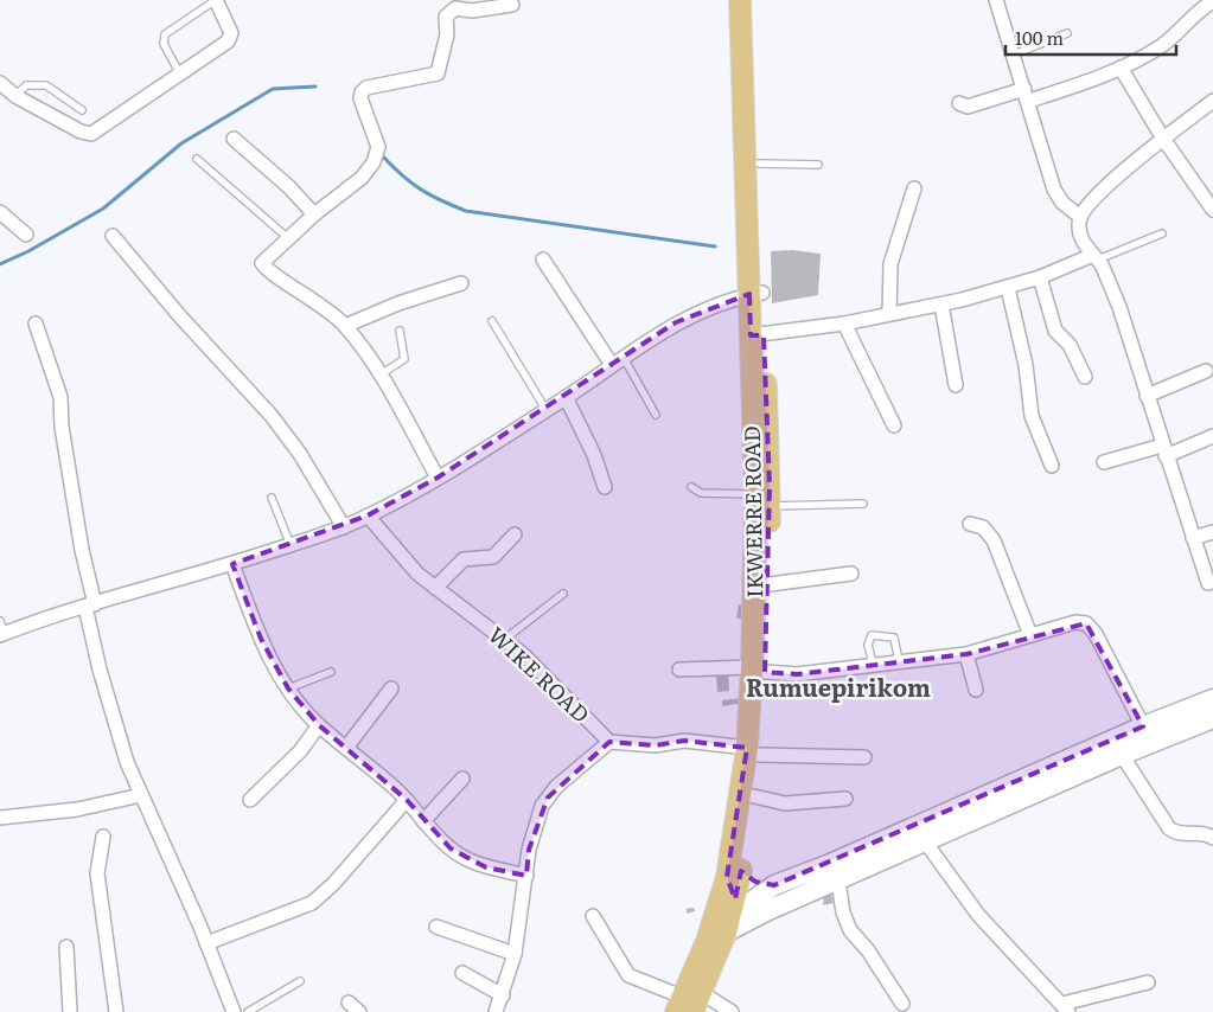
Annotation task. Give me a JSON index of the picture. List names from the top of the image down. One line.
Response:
{"streets":{"main road":["IKWERRE ROAD"],"street":["WIKE ROAD"]},"districts":["Rumuepirikom"],"scale_bar":"100 m"}
